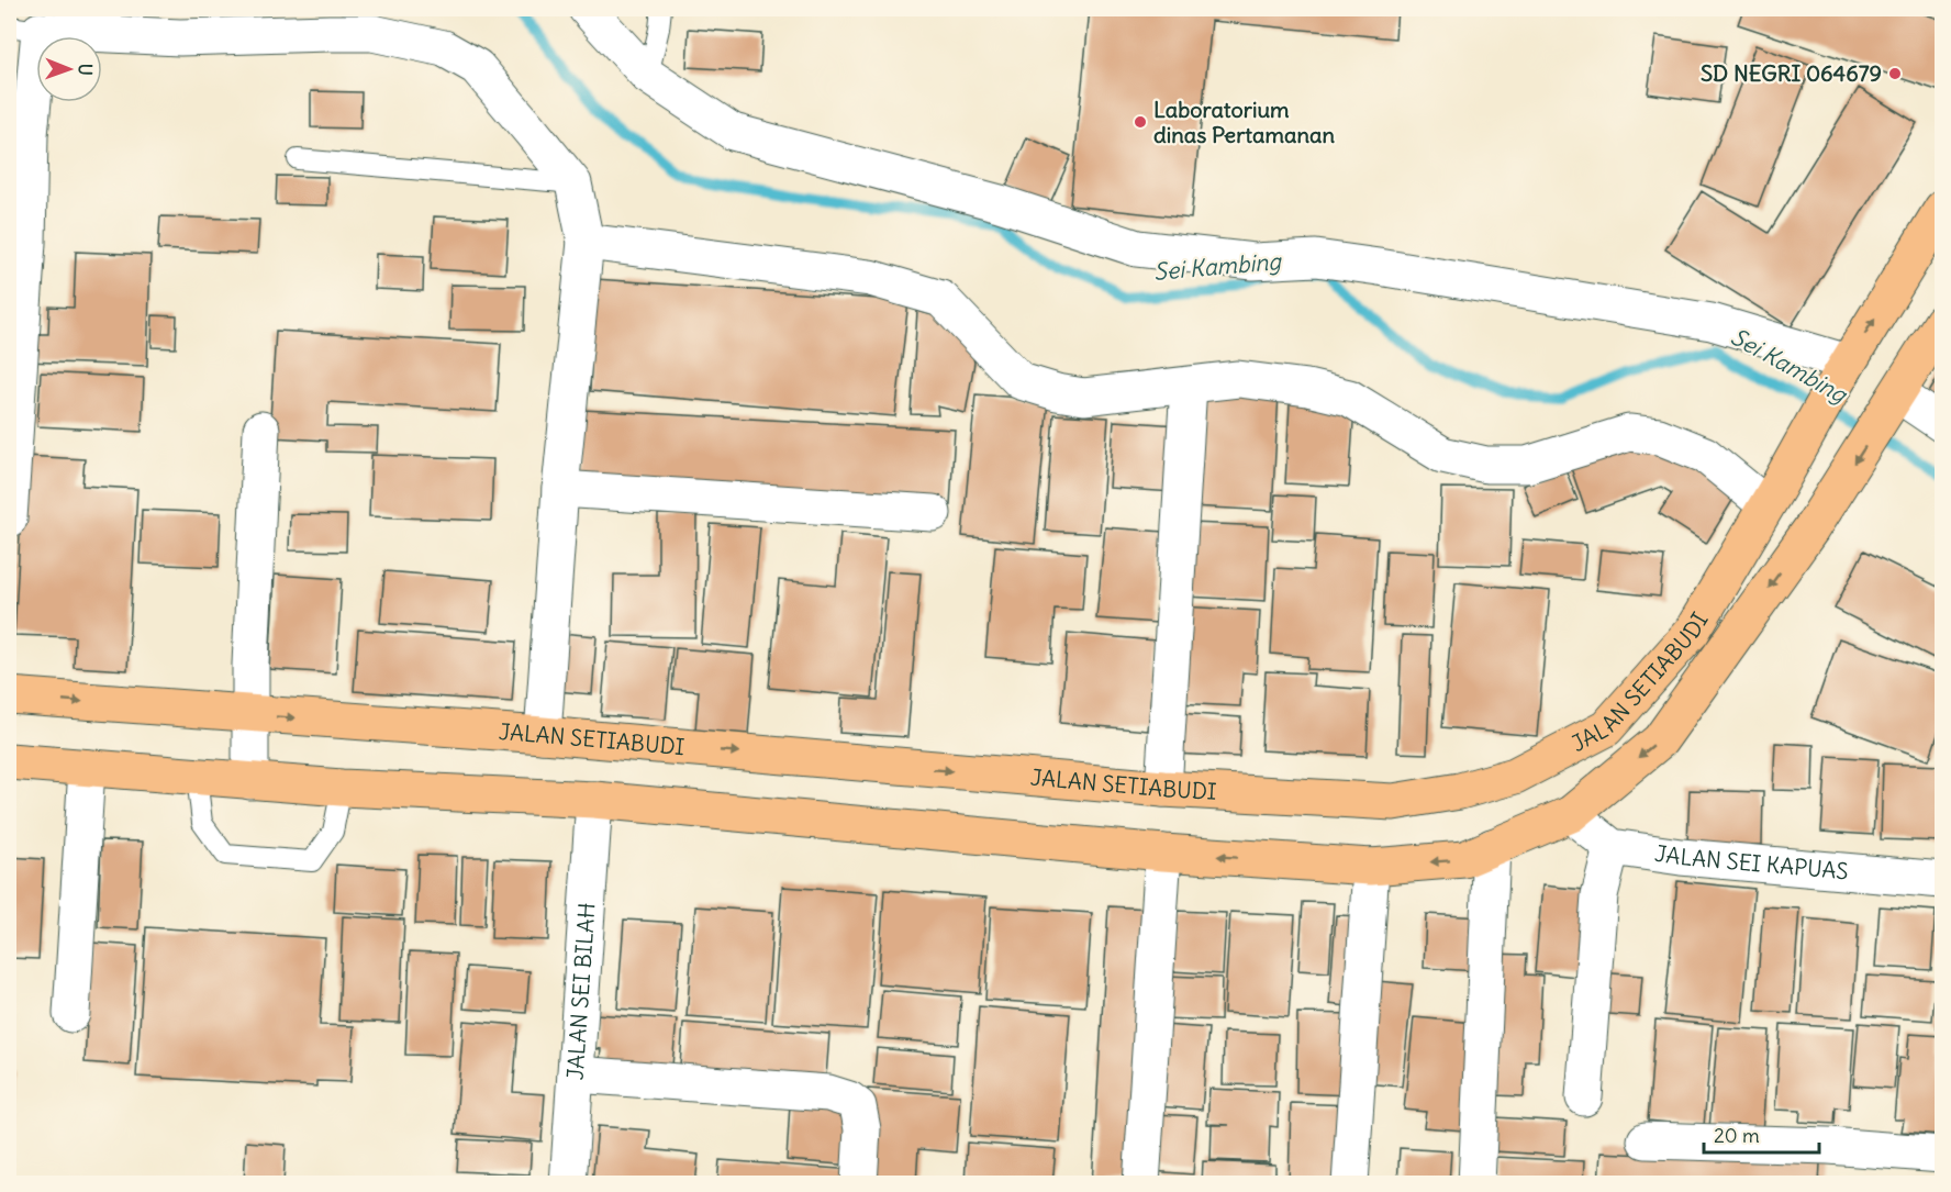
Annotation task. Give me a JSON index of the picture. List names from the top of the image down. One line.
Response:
{"streets":{"main road":["JALAN SETIABUDI"],"street":["JALAN SEI KAPUAS","JALAN SEI BILAH"]},"crossings":[["JALAN SETIABUDI","JALAN SEI BILAH"]],"water":["Sei Kambing"],"places":["SD NEGRI 064679","Laboratorium dinas Pertamanan"],"scale_bar":"20 m","north":"right"}
